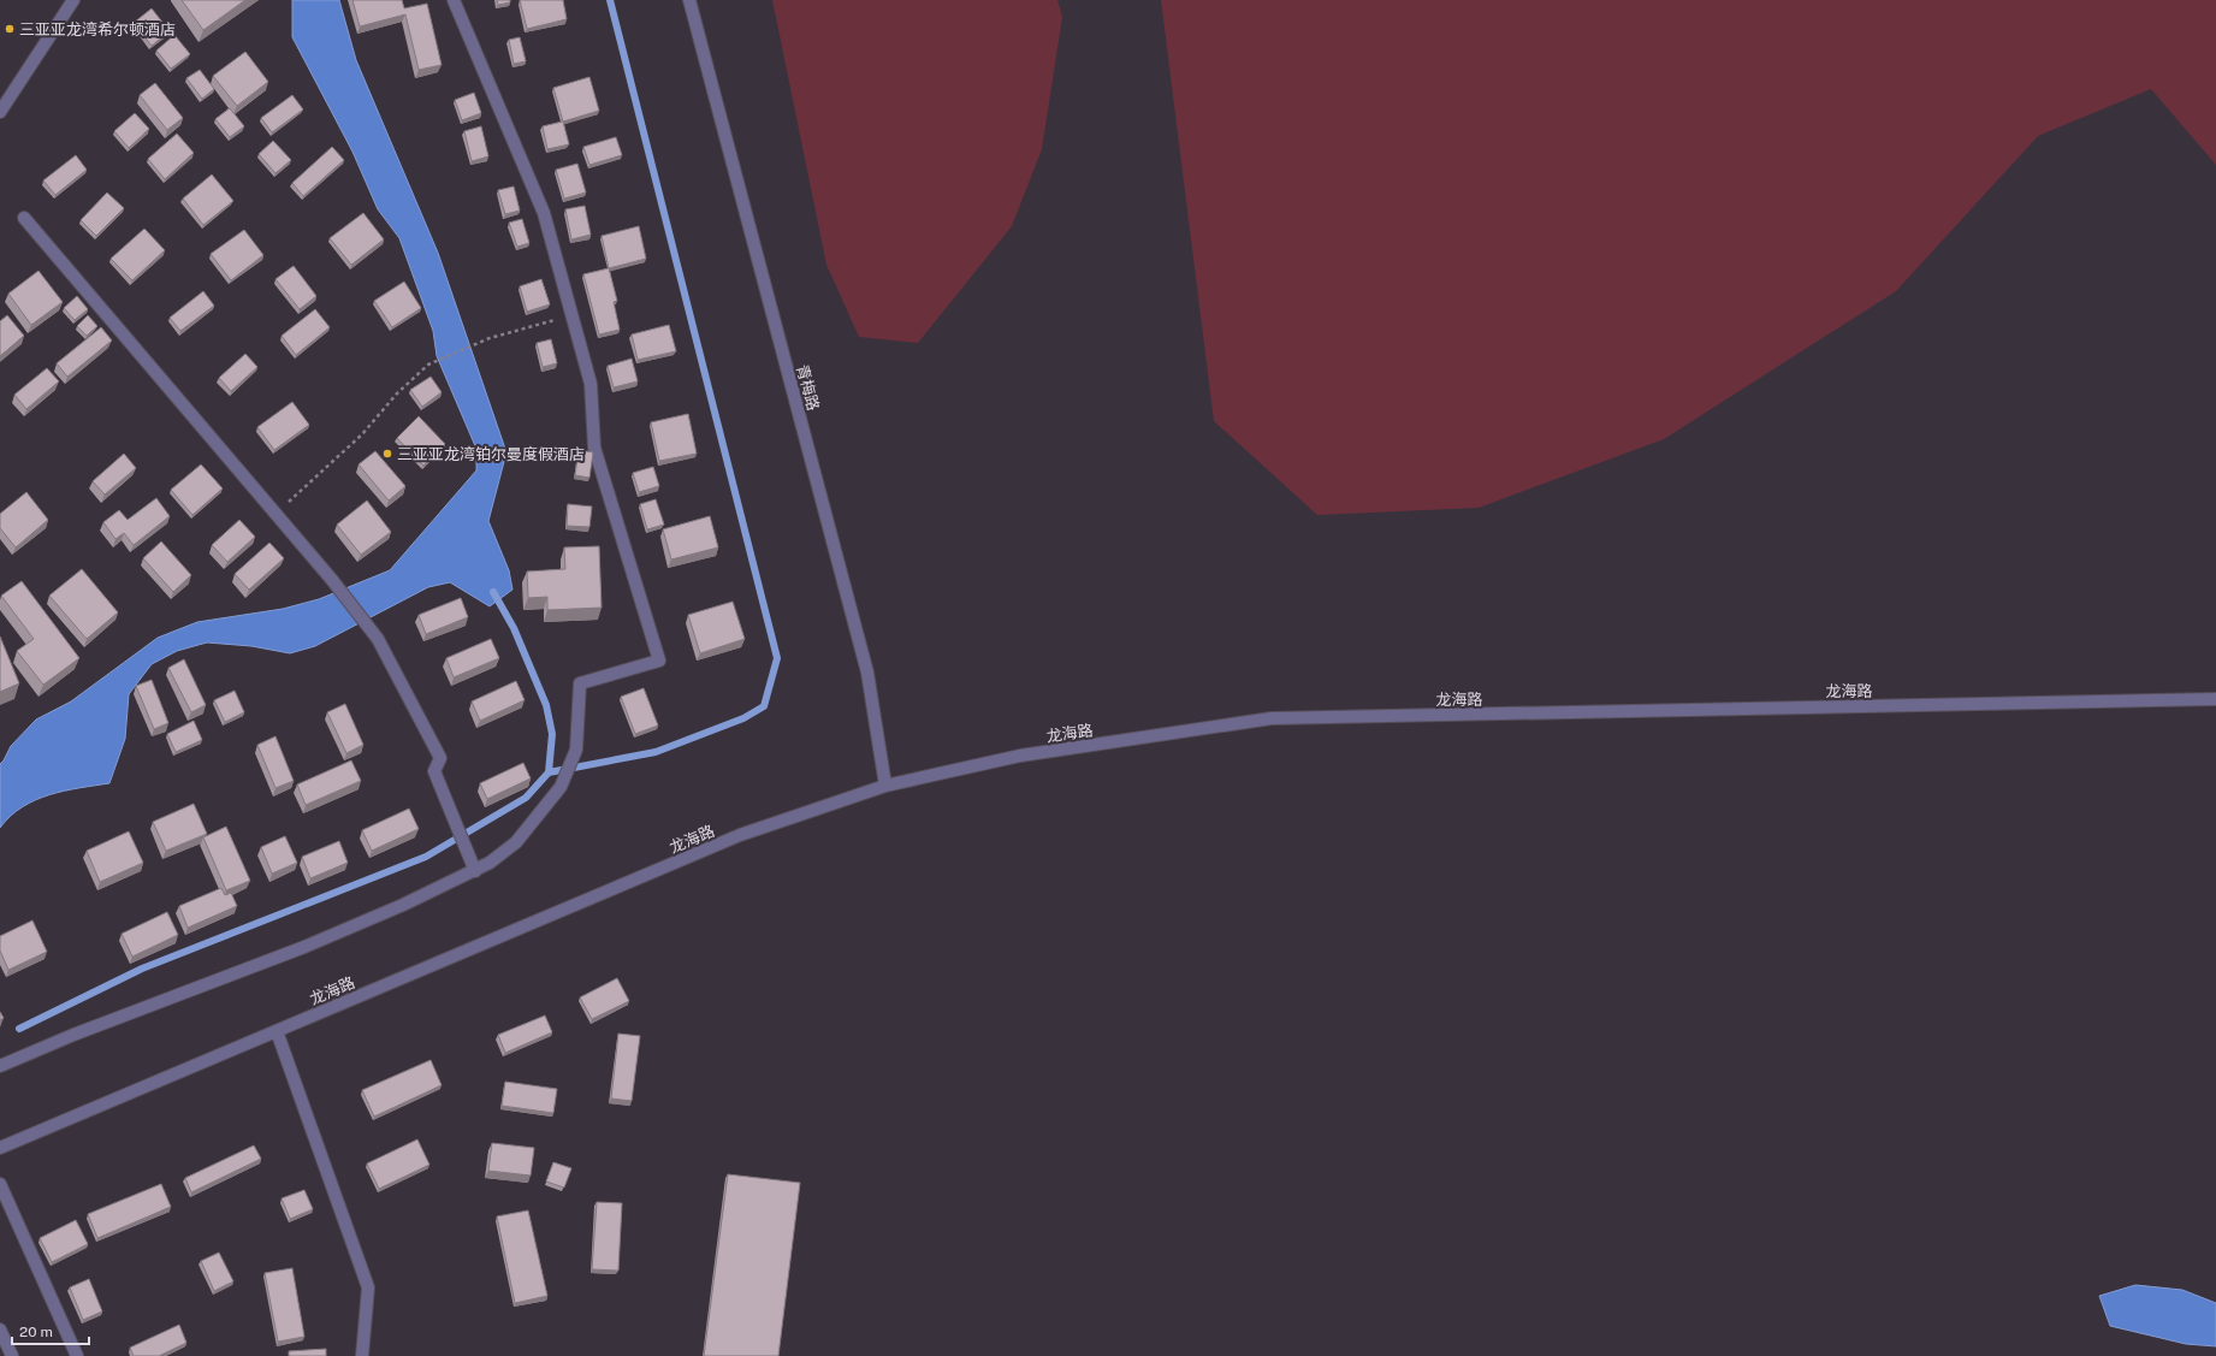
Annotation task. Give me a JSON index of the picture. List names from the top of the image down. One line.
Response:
{"streets":{"street":["青梅路","龙海路"]},"crossings":[["青梅路","龙海路"]],"places":["三亚亚龙湾希尔顿酒店","三亚亚龙湾铂尔曼度假酒店"],"scale_bar":"20 m"}
